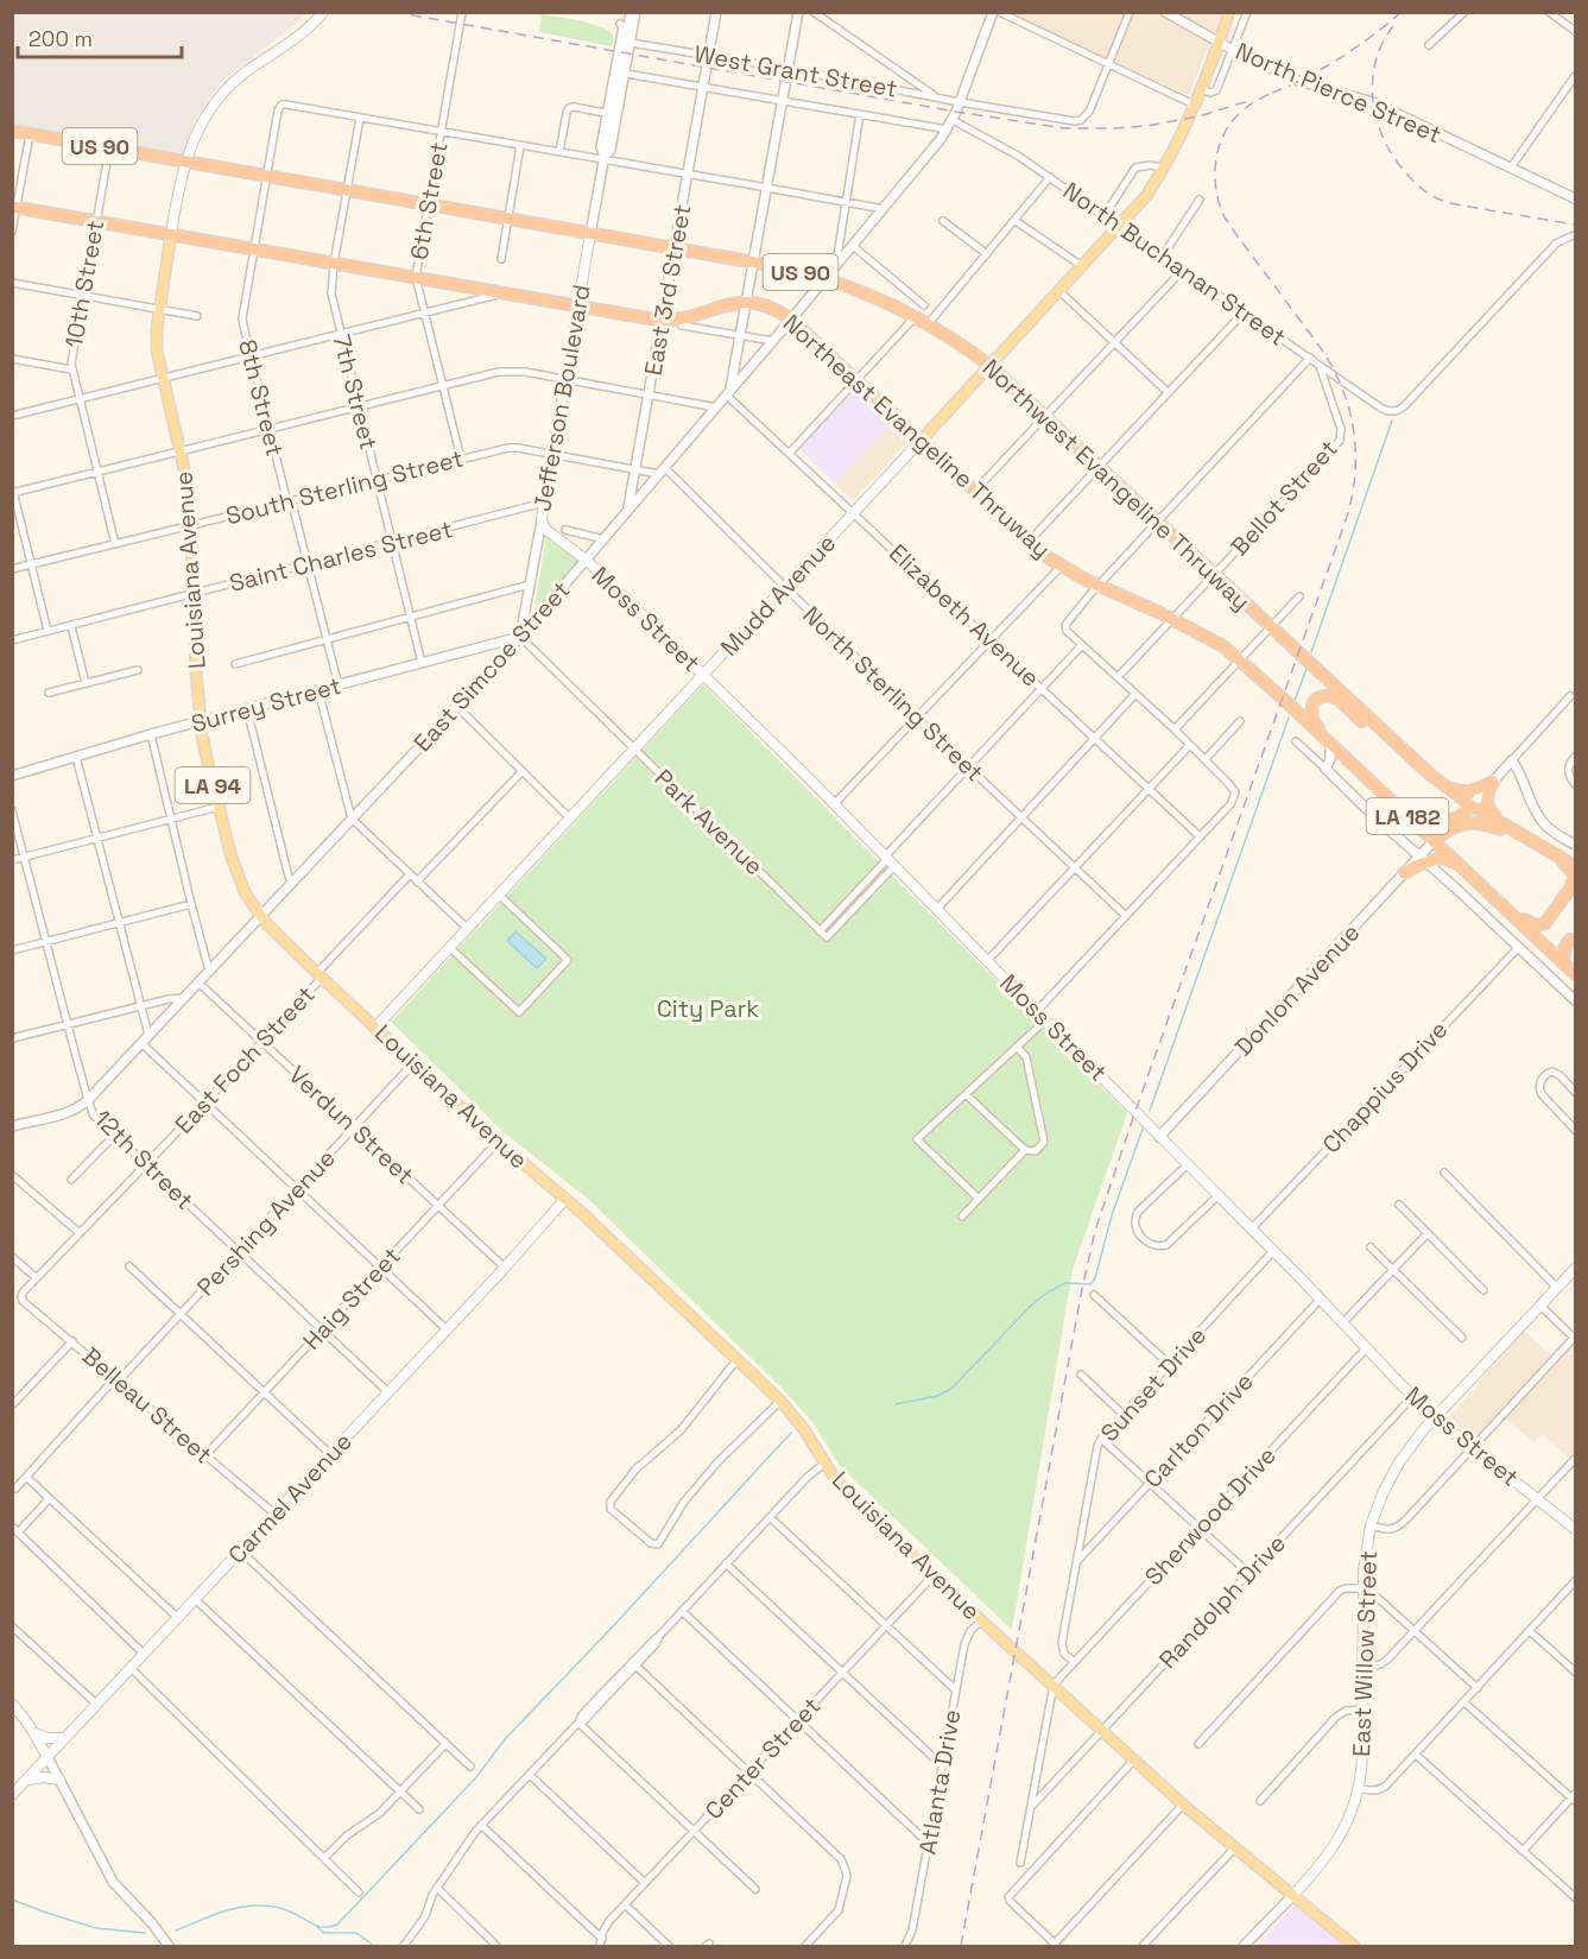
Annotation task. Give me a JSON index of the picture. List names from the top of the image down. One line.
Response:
{"streets":{"highway":["US 90","Northeast Evangeline Thruway","Northwest Evangeline Thruway","LA 182"],"main road":["Jefferson Boulevard","Louisiana Avenue","Mudd Avenue","Moss Street","LA 94","Carmel Avenue","East Willow Street"],"street":["West Grant Street","North Pierce Street","6th Street","North Buchanan Street","10th Street","East 3rd Street","7th Street","8th Street","South Sterling Street","Bellot Street","Saint Charles Street","Elizabeth Avenue","East Simcoe Street","North Sterling Street","Surrey Street","Park Avenue","Donlon Avenue","East Foch Street","Chappius Drive","Verdun Street","12th Street","Pershing Avenue","Haig Street","Sunset Drive","Belleau Street","Carlton Drive","Sherwood Drive","Randolph Drive","Center Street","Atlanta Drive"]},"crossings":[["West Grant Street","East 3rd Street"],["West Grant Street","Jefferson Boulevard"],["West Grant Street","East Simcoe Street"],["North Pierce Street","Mudd Avenue"],["US 90","6th Street"],["US 90","10th Street"],["US 90","7th Street"],["US 90","8th Street"],["US 90","Jefferson Boulevard"],["US 90","Northeast Evangeline Thruway"],["US 90","Northwest Evangeline Thruway"],["US 90","Louisiana Avenue"],["6th Street","South Sterling Street"],["North Buchanan Street","Bellot Street"],["North Buchanan Street","Mudd Avenue"],["North Buchanan Street","East Simcoe Street"],["10th Street","South Sterling Street"],["East 3rd Street","Northeast Evangeline Thruway"],["East 3rd Street","Northwest Evangeline Thruway"],["East 3rd Street","East Simcoe Street"],["7th Street","8th Street"],["7th Street","South Sterling Street"],["7th Street","Saint Charles Street"],["7th Street","Surrey Street"],["8th Street","South Sterling Street"],["8th Street","Saint Charles Street"],["8th Street","Surrey Street"],["Jefferson Boulevard","Northeast Evangeline Thruway"],["Jefferson Boulevard","Northwest Evangeline Thruway"],["Jefferson Boulevard","South Sterling Street"],["Jefferson Boulevard","Saint Charles Street"],["Jefferson Boulevard","Moss Street"],["Jefferson Boulevard","East Simcoe Street"],["Jefferson Boulevard","Surrey Street"],["Jefferson Boulevard","Park Avenue"],["Northeast Evangeline Thruway","Bellot Street"],["Northeast Evangeline Thruway","Mudd Avenue"],["Northeast Evangeline Thruway","East Simcoe Street"],["Northwest Evangeline Thruway","Bellot Street"],["Northwest Evangeline Thruway","Mudd Avenue"],["Northwest Evangeline Thruway","East Simcoe Street"],["South Sterling Street","Louisiana Avenue"],["Saint Charles Street","Louisiana Avenue"],["Louisiana Avenue","Mudd Avenue"],["Louisiana Avenue","East Simcoe Street"],["Louisiana Avenue","Surrey Street"],["Louisiana Avenue","East Foch Street"],["Louisiana Avenue","Pershing Avenue"],["Louisiana Avenue","Haig Street"],["Louisiana Avenue","Carmel Avenue"],["Louisiana Avenue","Sherwood Drive"],["Louisiana Avenue","Randolph Drive"],["Louisiana Avenue","East Willow Street"],["Louisiana Avenue","Center Street"],["Louisiana Avenue","Atlanta Drive"],["Mudd Avenue","Elizabeth Avenue"],["Mudd Avenue","Moss Street"],["Mudd Avenue","North Sterling Street"],["Mudd Avenue","Park Avenue"],["Elizabeth Avenue","East Simcoe Street"],["Moss Street","East Simcoe Street"],["Moss Street","Park Avenue"],["Moss Street","Donlon Avenue"],["Moss Street","Chappius Drive"],["Moss Street","Sunset Drive"],["Moss Street","Carlton Drive"],["Moss Street","Sherwood Drive"],["Moss Street","Randolph Drive"],["Moss Street","East Willow Street"],["East Simcoe Street","North Sterling Street"],["East Simcoe Street","Surrey Street"],["East Simcoe Street","Park Avenue"],["East Simcoe Street","Verdun Street"],["East Simcoe Street","12th Street"],["Surrey Street","Park Avenue"],["East Foch Street","Verdun Street"],["East Foch Street","12th Street"],["East Foch Street","Belleau Street"],["Verdun Street","Pershing Avenue"],["Verdun Street","Haig Street"],["Verdun Street","Carmel Avenue"],["12th Street","Pershing Avenue"],["12th Street","Haig Street"],["12th Street","Carmel Avenue"],["Pershing Avenue","Belleau Street"],["Haig Street","Belleau Street"],["Sunset Drive","Carlton Drive"],["Sunset Drive","Sherwood Drive"],["Belleau Street","Carmel Avenue"]],"parks":["City Park"],"scale_bar":"200 m"}
